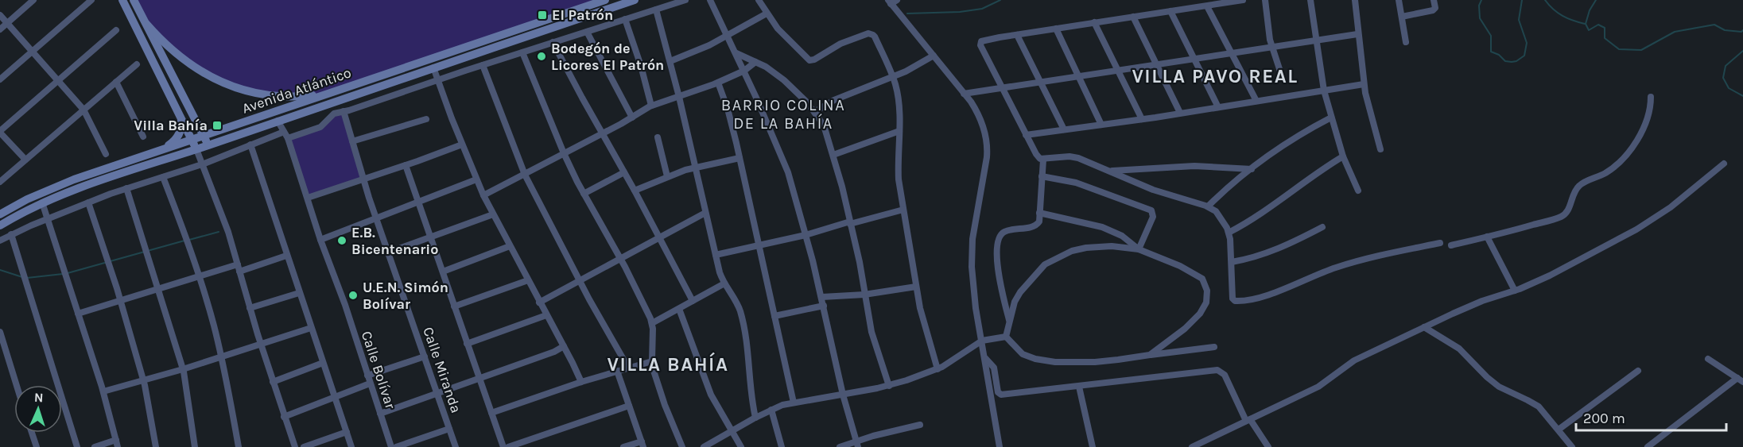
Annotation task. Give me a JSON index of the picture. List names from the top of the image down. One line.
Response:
{"streets":{"main road":["Avenida Atlántico"],"street":["Calle Bolívar","Calle Miranda"]},"crossings":[["Avenida Atlántico","Calle Bolívar"]],"districts":["VILLA PAVO REAL","BARRIO COLINA DE LA BAHÍA","VILLA BAHÍA"],"places":{"transit":["El Patrón","Villa Bahía"],"other":["Bodegón de Licores El Patrón","E.B. Bicentenario","U.E.N. Simón Bolívar"]},"scale_bar":"200 m","north":"top"}
